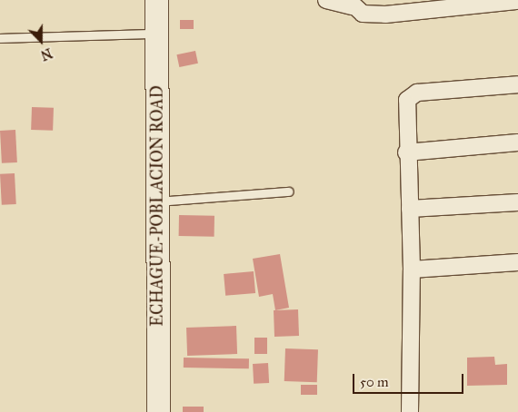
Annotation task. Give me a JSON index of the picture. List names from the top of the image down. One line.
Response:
{"streets":{"main road":["ECHAGUE-POBLACION ROAD"]},"scale_bar":"50 m","north":"bottom"}
